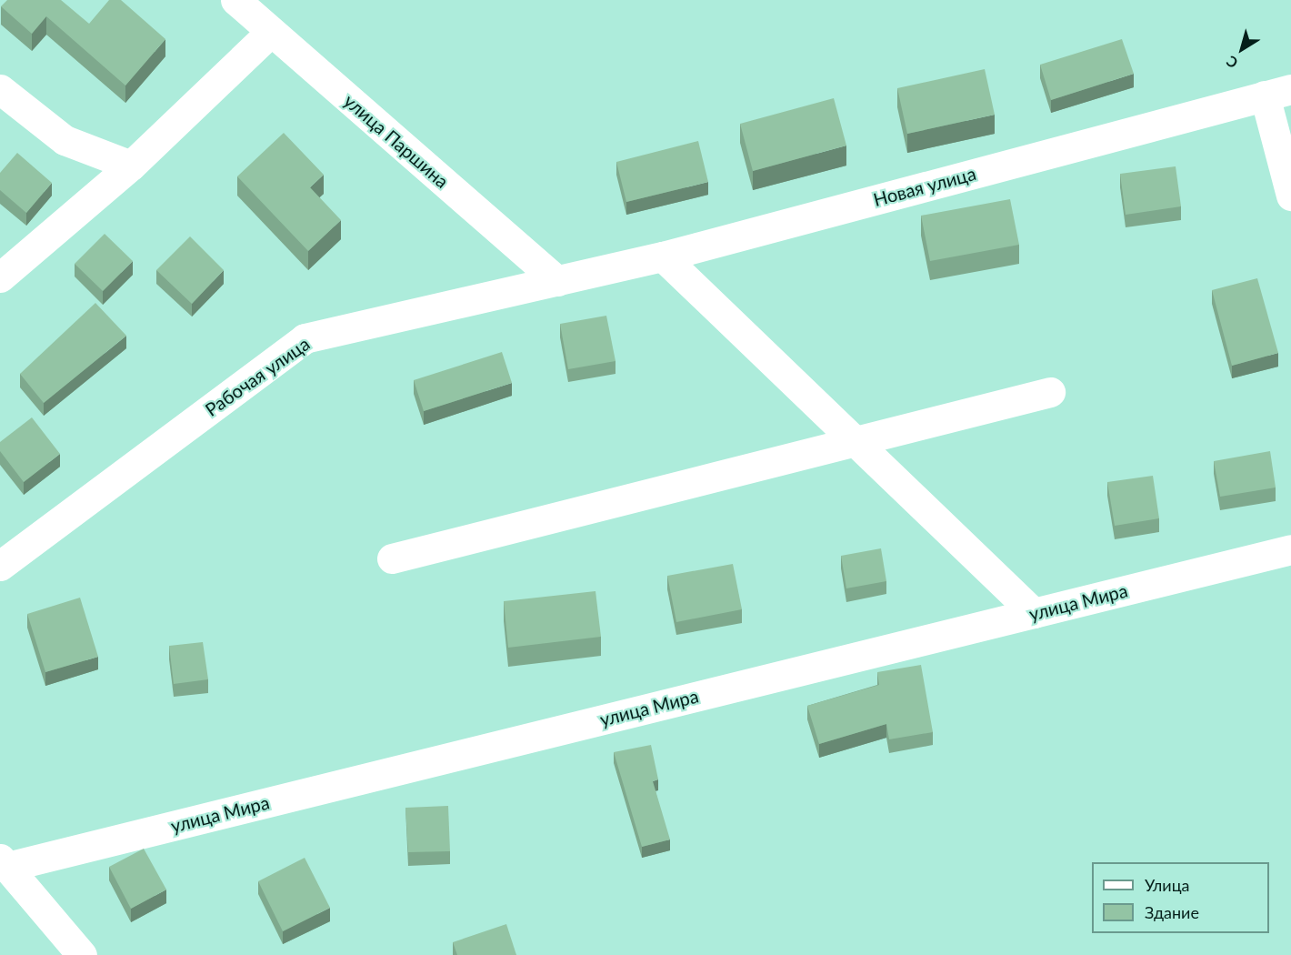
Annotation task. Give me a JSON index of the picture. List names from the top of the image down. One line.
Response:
{"streets":{"street":["улица Паршина","Новая улица","Рабочая улица","улица Мира"]},"crossings":[["улица Паршина","Новая улица"],["улица Паршина","Рабочая улица"],["Новая улица","Рабочая улица"]],"legend":["Улица","Здание"],"north":"bottom left"}
